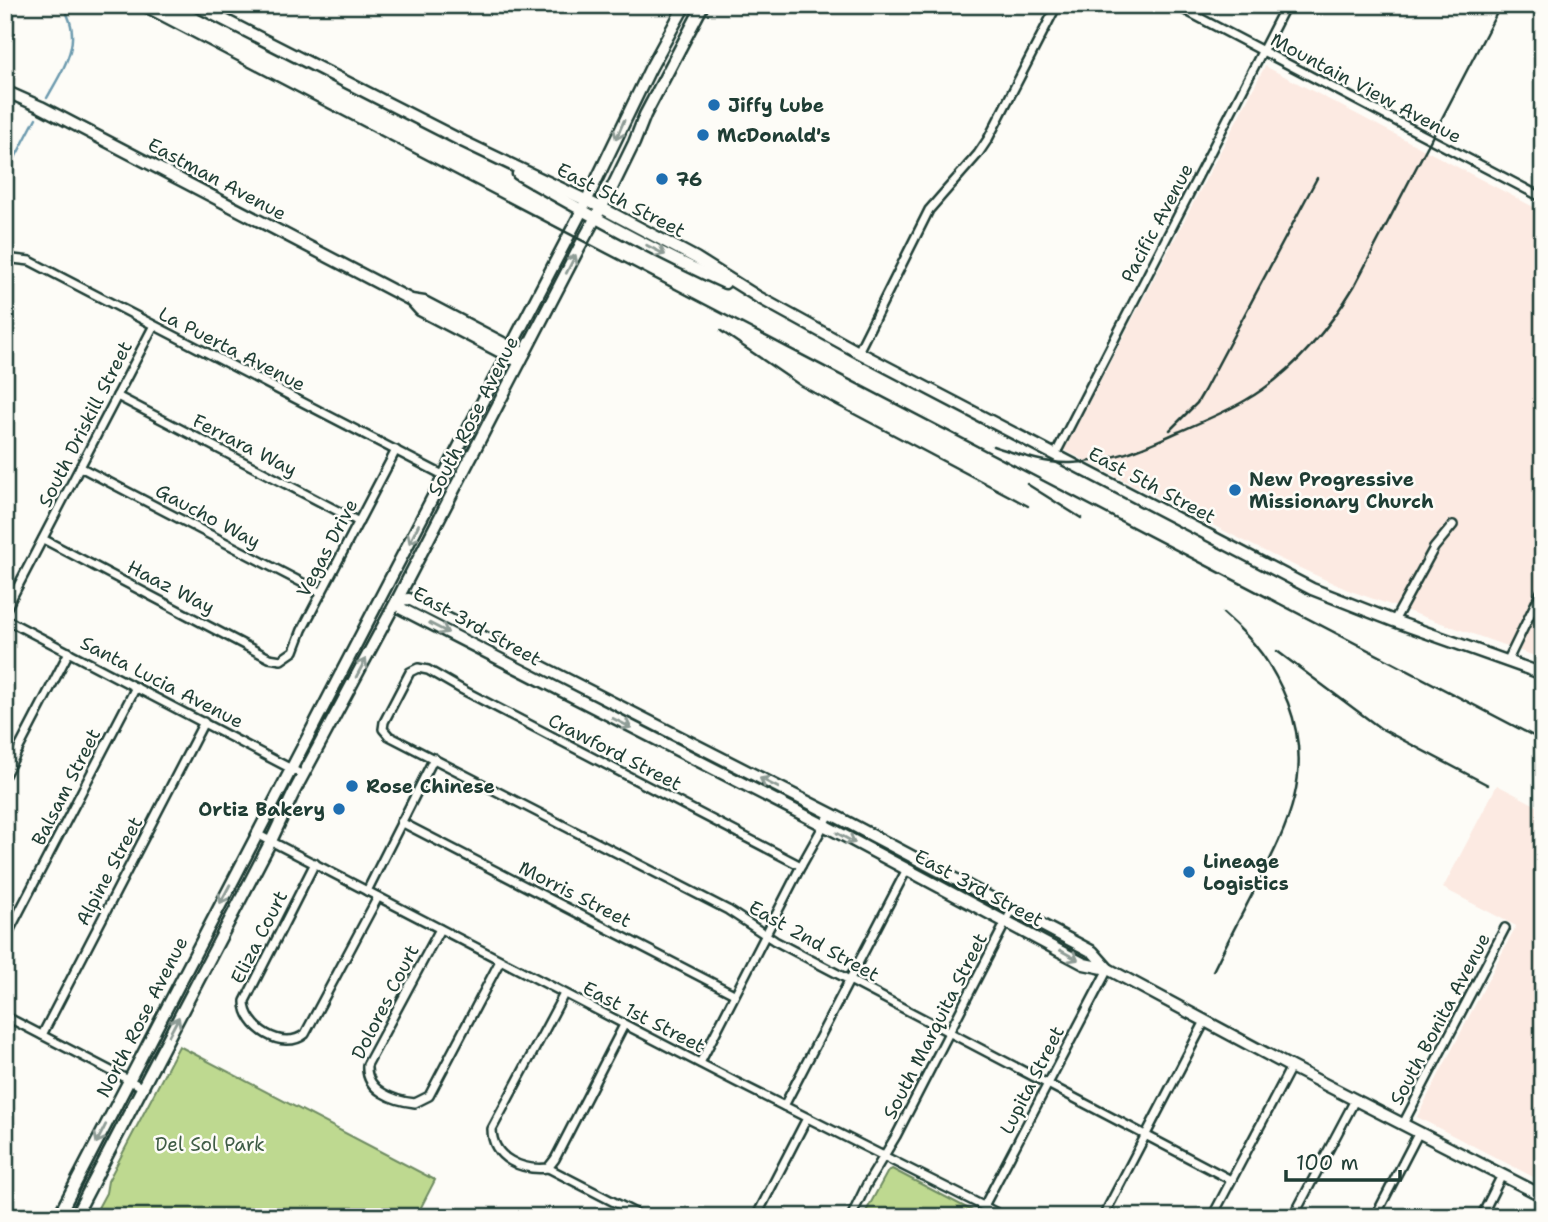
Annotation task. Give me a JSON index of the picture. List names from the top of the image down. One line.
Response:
{"streets":{"main road":["Eastman Avenue","East 5th Street","South Rose Avenue","East 3rd Street","North Rose Avenue"],"street":["Mountain View Avenue","Pacific Avenue","La Puerta Avenue","South Driskill Street","Ferrara Way","Gaucho Way","Vegas Drive","Haaz Way","Santa Lucia Avenue","Crawford Street","Balsam Street","Alpine Street","Morris Street","Eliza Court","East 2nd Street","Dolores Court","East 1st Street","South Bonita Avenue","South Marquita Street","Lupita Street"]},"crossings":[["Mountain View Avenue","Pacific Avenue"],["Eastman Avenue","South Rose Avenue"],["East 5th Street","Pacific Avenue"],["East 5th Street","South Rose Avenue"],["La Puerta Avenue","South Rose Avenue"],["La Puerta Avenue","South Driskill Street"],["La Puerta Avenue","Vegas Drive"],["South Rose Avenue","East 3rd Street"],["South Rose Avenue","Santa Lucia Avenue"],["South Rose Avenue","North Rose Avenue"],["South Rose Avenue","East 1st Street"],["South Driskill Street","Ferrara Way"],["South Driskill Street","Gaucho Way"],["South Driskill Street","Haaz Way"],["Ferrara Way","Vegas Drive"],["Gaucho Way","Vegas Drive"],["Vegas Drive","Haaz Way"],["East 3rd Street","South Bonita Avenue"],["East 3rd Street","South Marquita Street"],["East 3rd Street","Lupita Street"],["Santa Lucia Avenue","Balsam Street"],["Santa Lucia Avenue","Alpine Street"],["Crawford Street","East 2nd Street"],["Eliza Court","East 1st Street"],["East 2nd Street","South Marquita Street"],["East 2nd Street","Lupita Street"],["Dolores Court","East 1st Street"],["North Rose Avenue","East 1st Street"],["East 1st Street","South Marquita Street"],["East 1st Street","Lupita Street"]],"parks":["Del Sol Park"],"places":["Jiffy Lube","McDonald's","76","New Progressive Missionary Church","Rose Chinese","Ortiz Bakery","Lineage Logistics"],"scale_bar":"100 m"}
